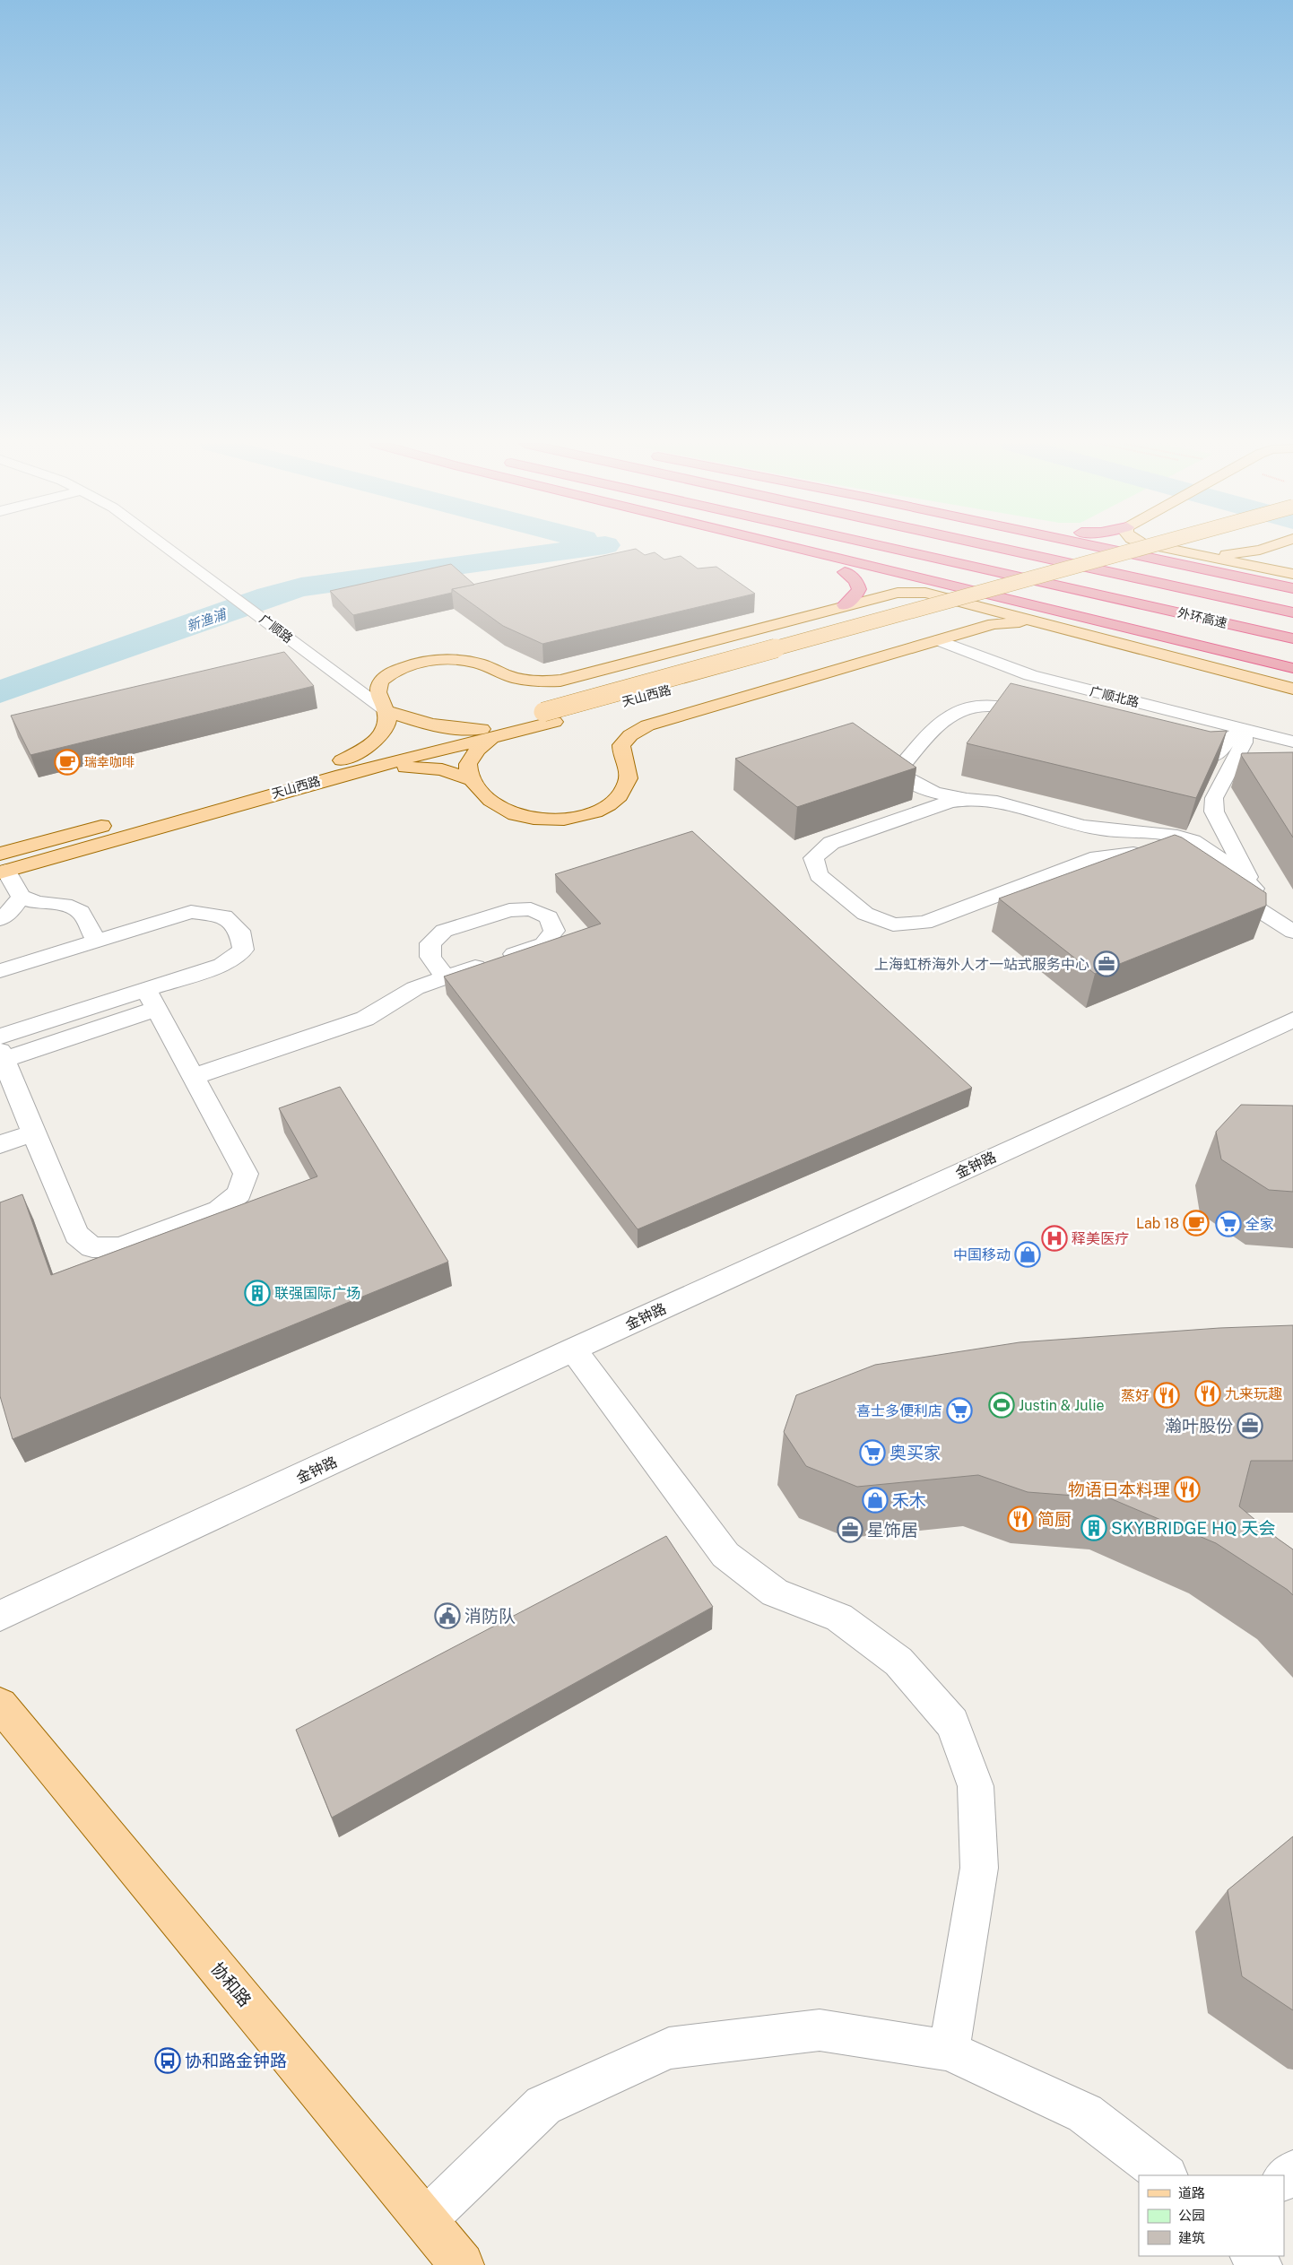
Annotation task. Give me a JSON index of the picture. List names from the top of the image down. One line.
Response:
{"streets":{"highway":["外环高速"],"main road":["天山西路","协和路"],"street":["广顺路","广顺北路","金钟路"]},"water":["新渔浦"],"places":{"cafe":["瑞幸咖啡","Lab 18"],"office":["上海虹桥海外人才一站式服务中心","瀚叶股份","星饰居"],"supermarket":["全家","喜士多便利店","奥买家"],"hospital":["释美医疗"],"shop":["中国移动","禾木"],"building":["联强国际广场","SKYBRIDGE HQ 天会"],"restaurant":["九来玩趣","蒸好","物语日本料理","简厨"],"sports":["Justin & Julie"],"public building":["消防队"],"bus stop":["协和路金钟路"]},"legend":["道路","公园","建筑"]}
